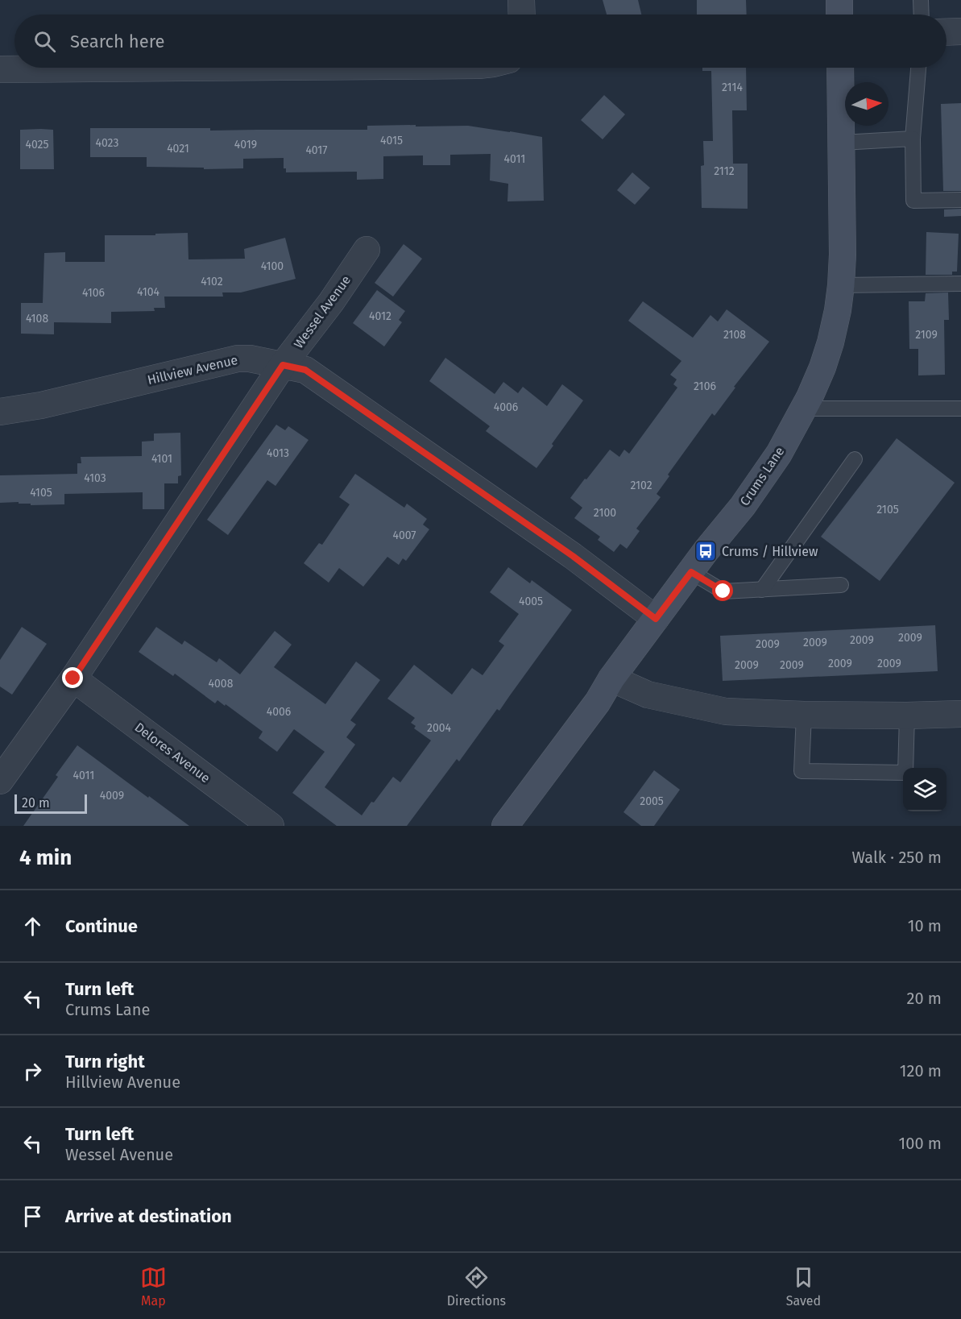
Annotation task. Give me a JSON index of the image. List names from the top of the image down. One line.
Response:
{"streets":{"main road":["Crums Lane"],"street":["Wessel Avenue","Hillview Avenue","Delores Avenue"]},"crossings":[["Wessel Avenue","Hillview Avenue"],["Wessel Avenue","Delores Avenue"],["Hillview Avenue","Crums Lane"]],"places":{"bus stop":["Crums / Hillview"]},"house_numbers":["2114","4015","4023","4025","4019","4021","4017","4011","2112","4100","4102","4104","4106","4012","4108","2108","2109","2106","4006","4013","4101","4103","2102","4105","2105","2100","4007","4005","2009","2009","2009","2009","2009","2009","2009","2009","4008","4006","2004","4011","4009","2005"],"scale_bar":"20 m","north":"right","page":{"search":"Search here","scale":"20 m","heading":["4 min","Walk · 250 m"],"list":[["Continue","10 m"],["Turn left","Crums Lane","20 m"],["Turn right","Hillview Avenue","120 m"],["Turn left","Wessel Avenue","100 m"],"Arrive at destination"],"nav":["Map","Directions","Saved"]}}
